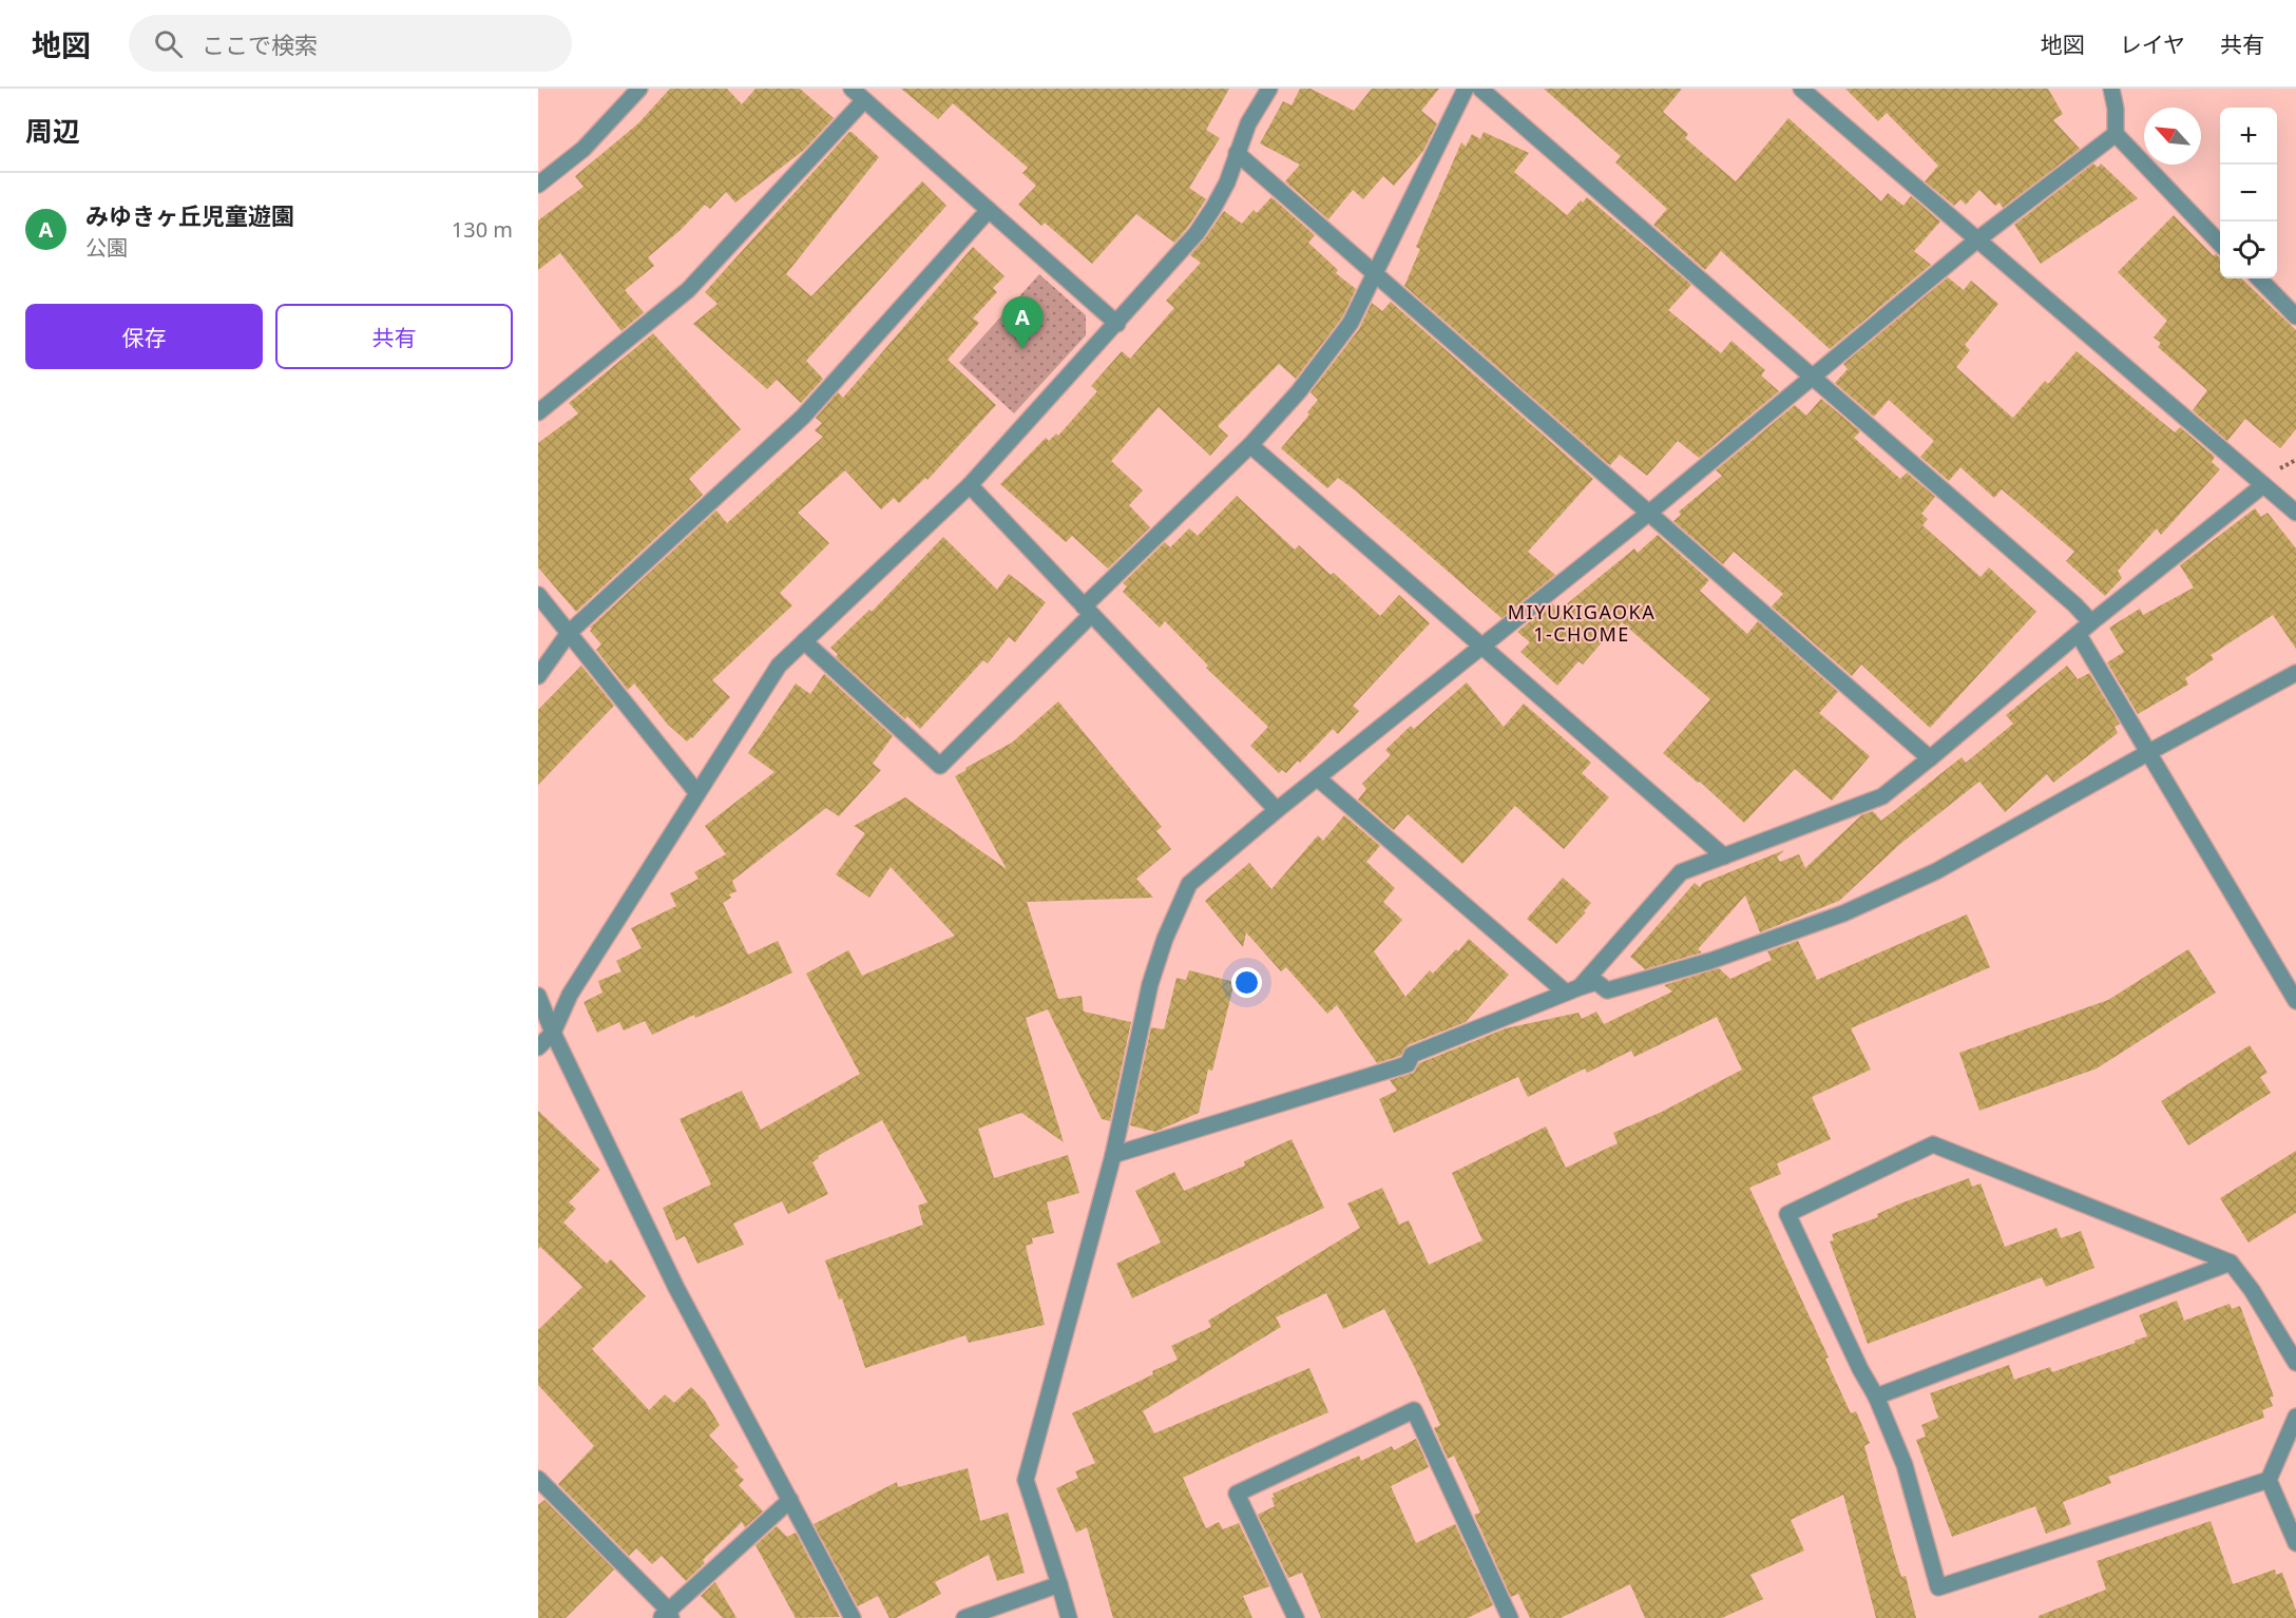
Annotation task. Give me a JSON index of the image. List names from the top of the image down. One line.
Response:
{"districts":["MIYUKIGAOKA 1-CHOME"],"north":"top left","page":{"header":"地図","search":"ここで検索","nav":["地図","レイヤ","共有"],"heading":"周辺","map_buttons":["+","−"],"list":[{"mark":"A","name":"みゆきヶ丘児童遊園","note":"公園","value":"130 m"}],"buttons":["保存","共有"],"pins":"A"}}
